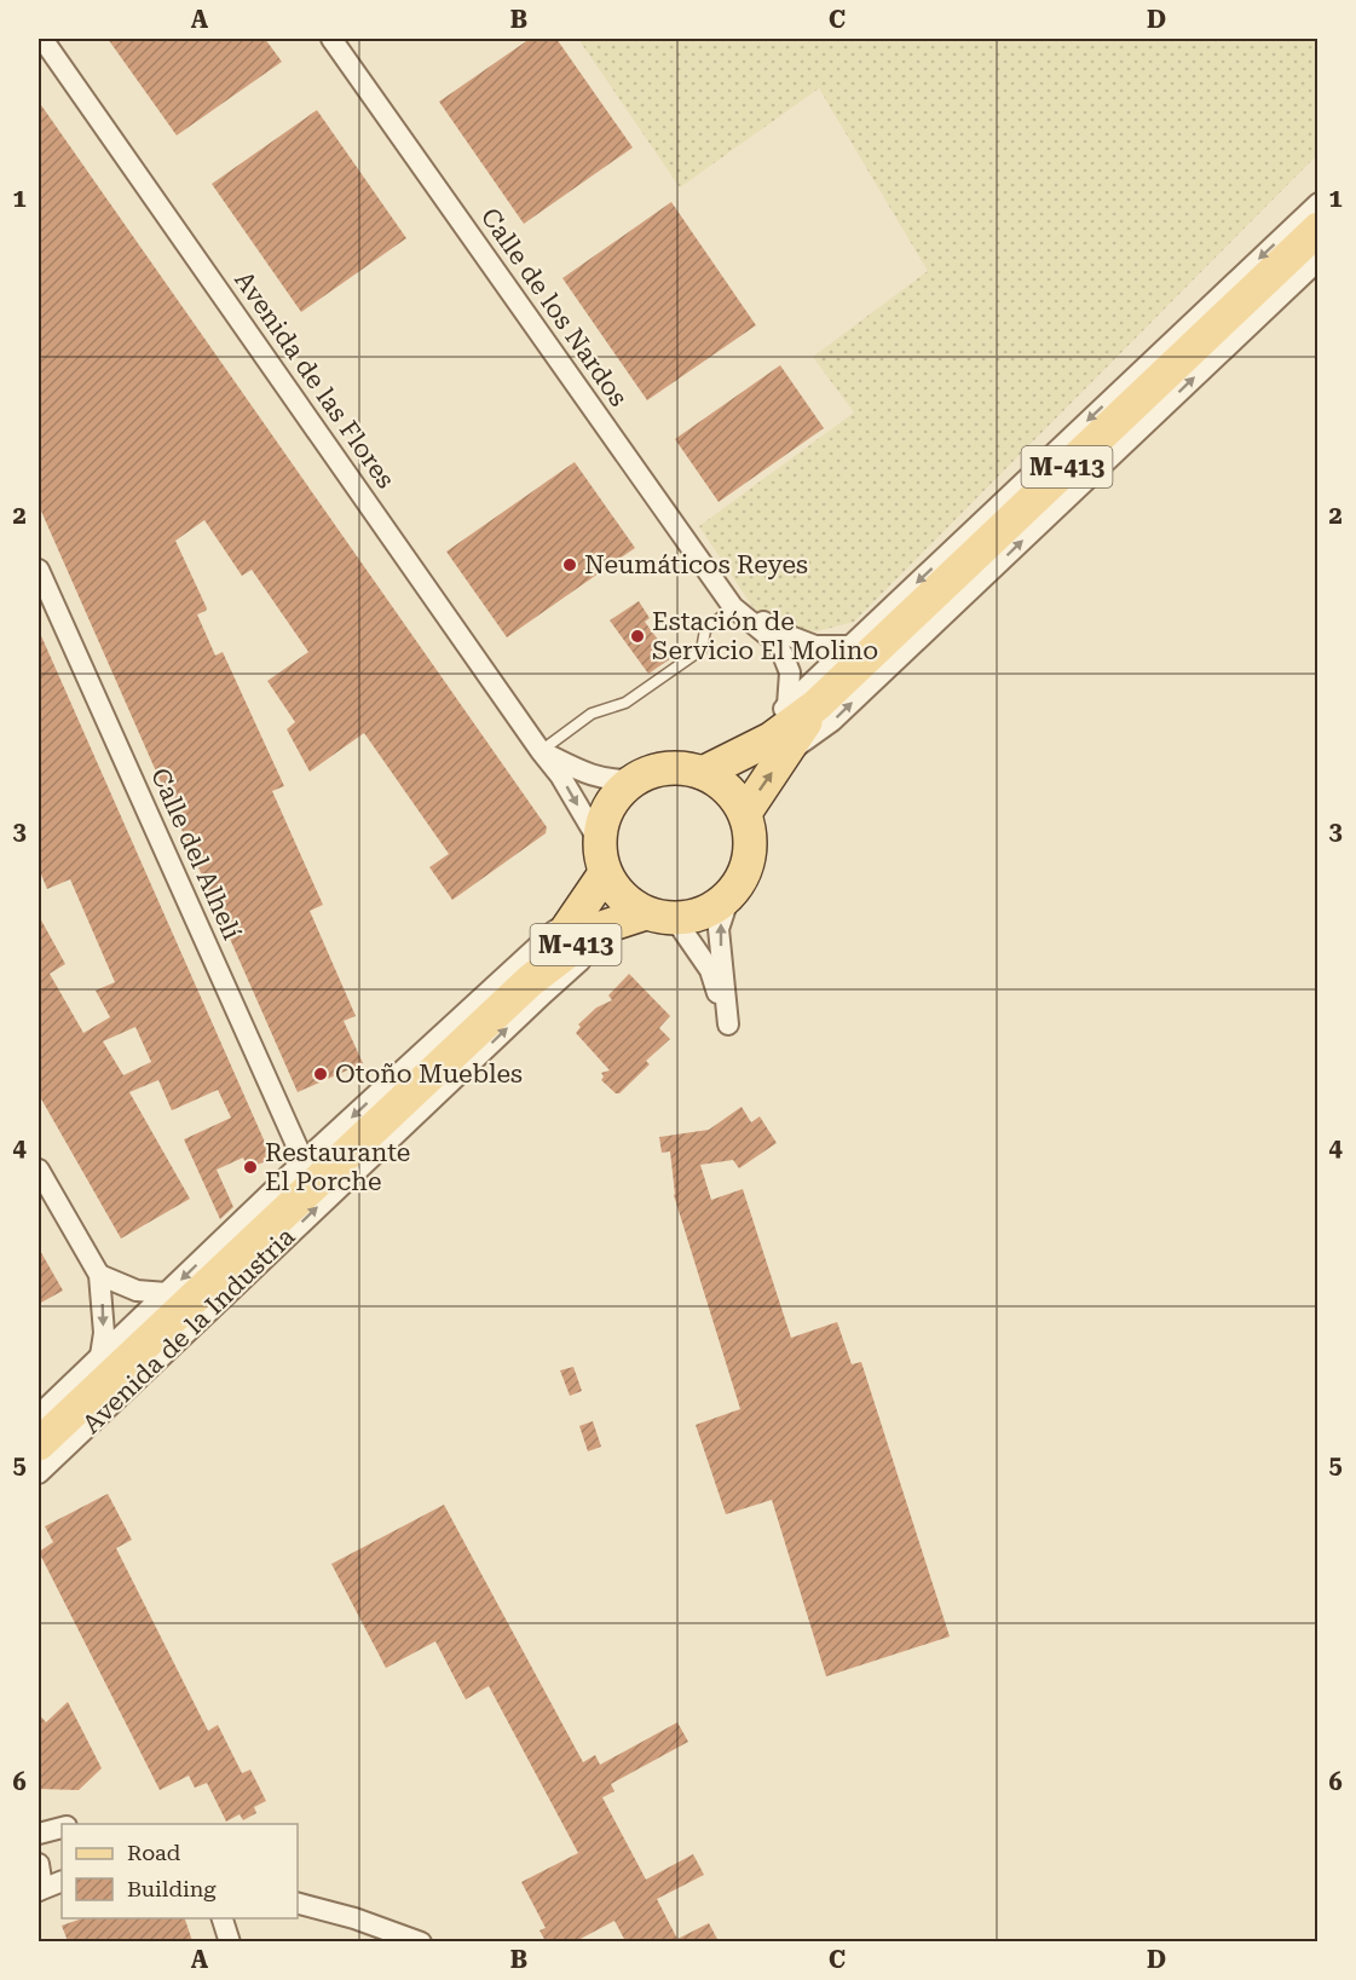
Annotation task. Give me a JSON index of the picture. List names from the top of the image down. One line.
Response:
{"streets":{"main road":["M-413","Avenida de la Industria"],"street":["Calle de los Nardos","Avenida de las Flores","Calle del Alhelí"]},"crossings":[["Calle de los Nardos","M-413"],["Avenida de las Flores","M-413"],["Avenida de las Flores","Avenida de la Industria"],["M-413","Avenida de la Industria"],["Calle del Alhelí","Avenida de la Industria"]],"places":["Neumáticos Reyes","Estación de Servicio El Molino","Otoño Muebles","Restaurante El Porche"],"legend":["Road","Building"],"grid":{"columns":["A","B","C","D"],"rows":["1","2","3","4","5","6"]}}
